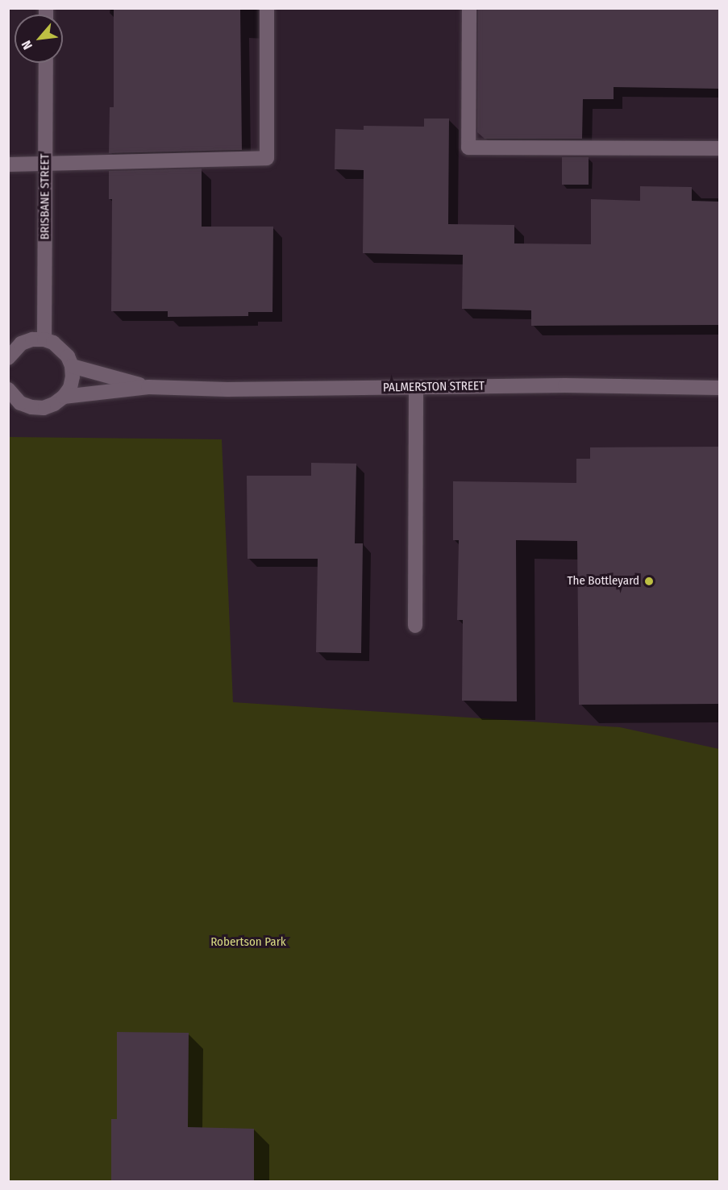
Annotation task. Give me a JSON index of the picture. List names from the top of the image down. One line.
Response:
{"streets":{"street":["BRISBANE STREET","PALMERSTON STREET"]},"parks":["Robertson Park"],"places":["The Bottleyard"],"north":"bottom left"}
